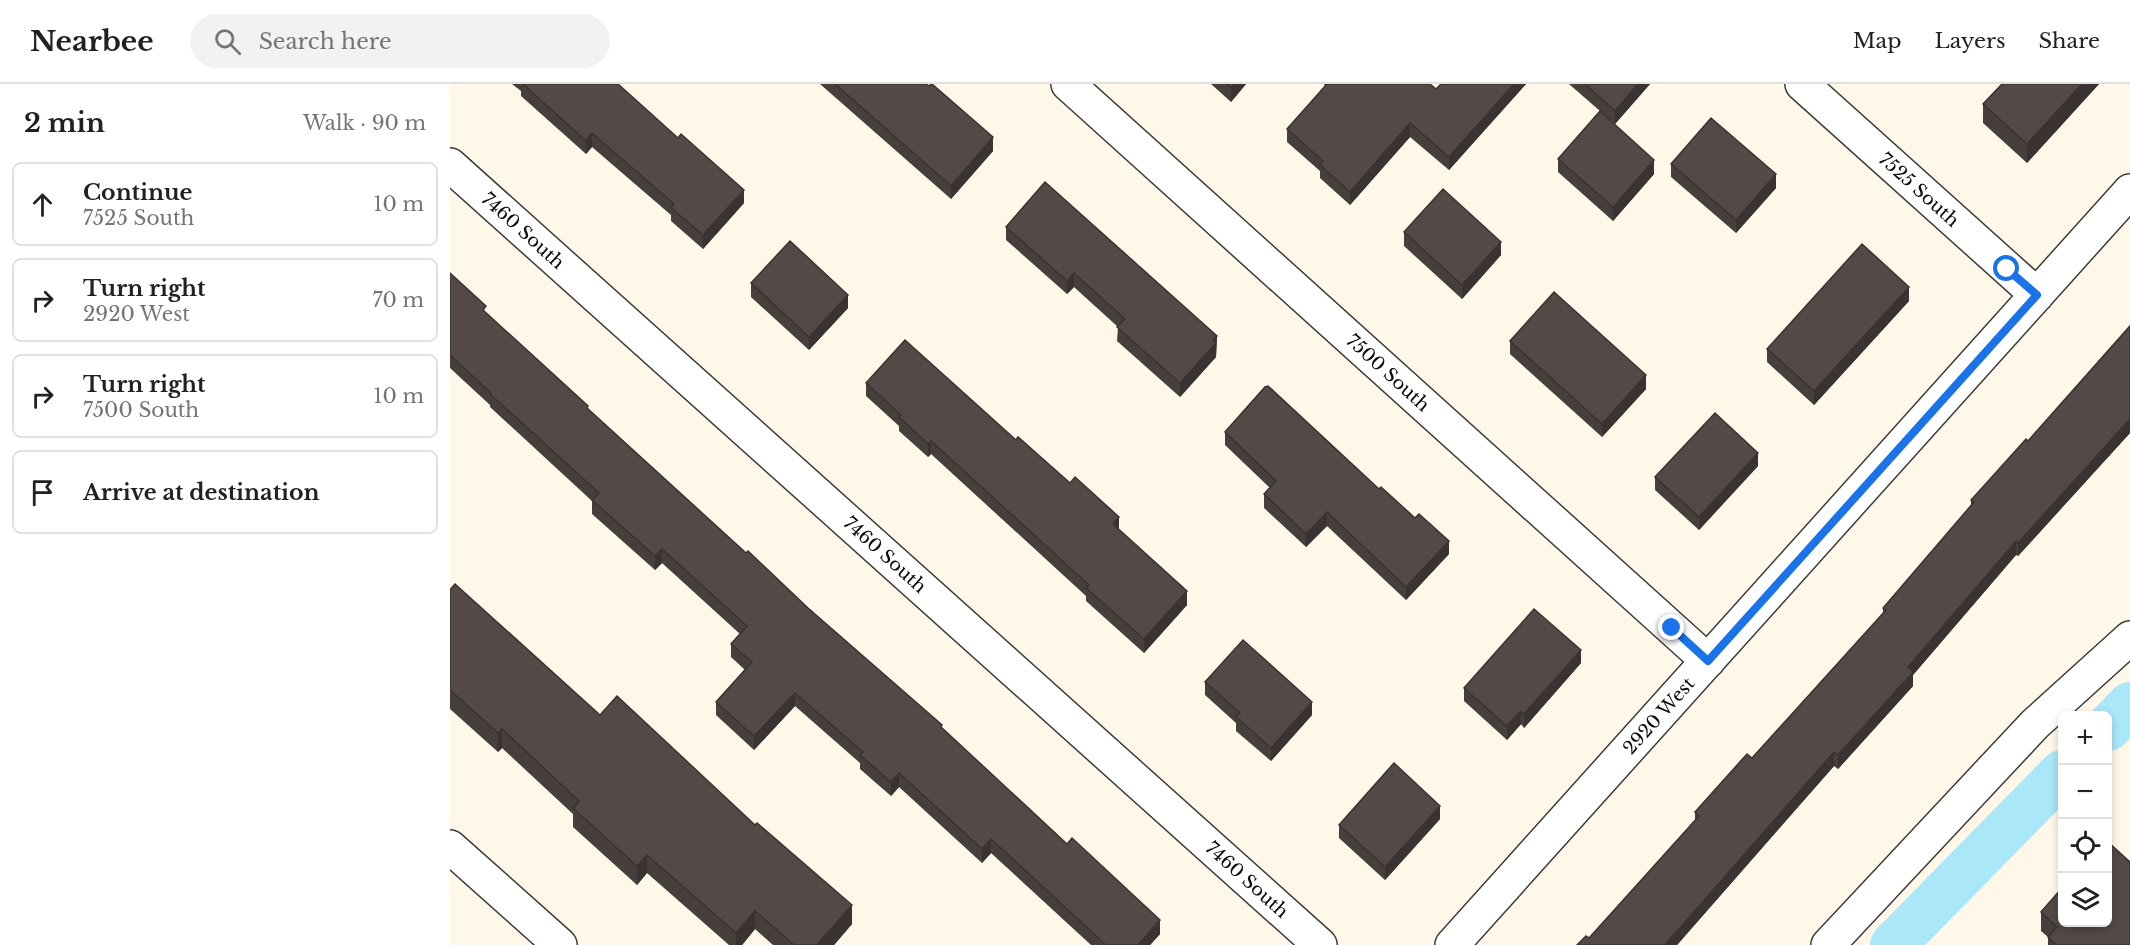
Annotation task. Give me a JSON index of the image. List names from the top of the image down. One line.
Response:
{"streets":{"street":["7525 South","7460 South","7500 South","2920 West"]},"crossings":[["7525 South","2920 West"],["7500 South","2920 West"]],"page":{"header":"Nearbee","search":"Search here","nav":["Map","Layers","Share"],"heading":["2 min","Walk · 90 m"],"list":[["Continue","7525 South","10 m"],["Turn right","2920 West","70 m"],["Turn right","7500 South","10 m"],"Arrive at destination"],"map_buttons":["+","−"]}}
